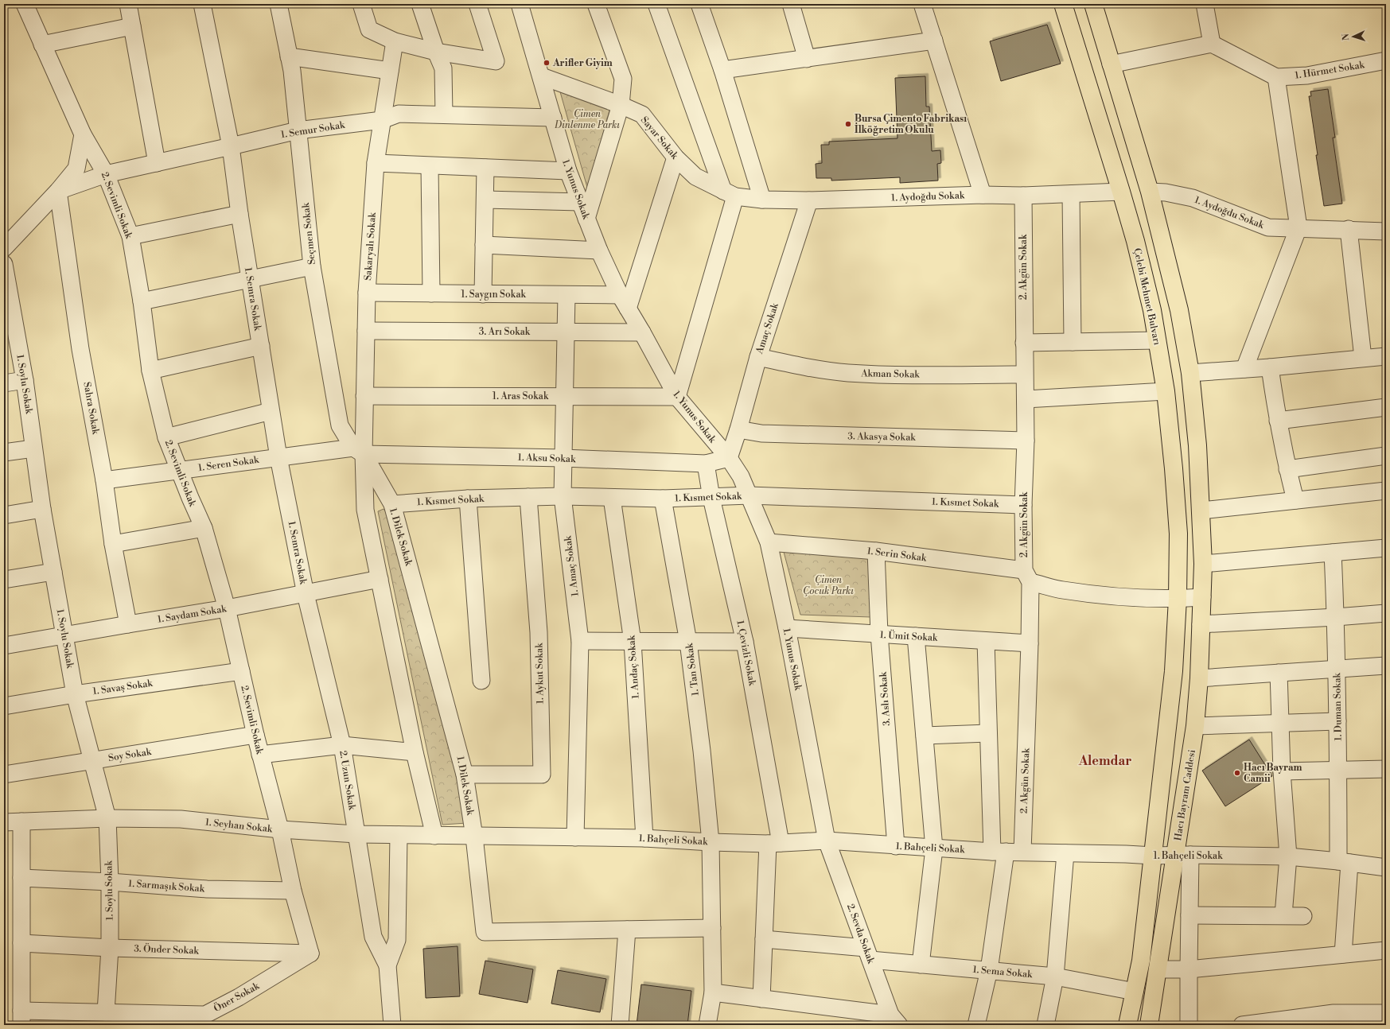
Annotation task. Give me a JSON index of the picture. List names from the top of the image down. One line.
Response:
{"streets":{"main road":["Çelebi Mehmet Bulvarı","Hacı Bayram Caddesi"],"street":["1. Hürmet Sokak","1. Semur Sokak","Sayar Sokak","1. Yunus Sokak","1. Aydoğdu Sokak","2. Sevimli Sokak","Seçmen Sokak","Sakaryalı Sokak","2. Akgün Sokak","1. Saygın Sokak","1. Semra Sokak","Amaç Sokak","3. Arı Sokak","Akman Sokak","1. Soylu Sokak","1. Aras Sokak","Sahra Sokak","3. Akasya Sokak","1. Aksu Sokak","1. Seren Sokak","1. Kısmet Sokak","1. Dilek Sokak","1. Serin Sokak","1. Amaç Sokak","1. Saydam Sokak","1. Ümit Sokak","1. Çevizli Sokak","1. Andaç Sokak","1. Tan Sokak","1. Aykut Sokak","1. Savaş Sokak","3. Aslı Sokak","1. Duman Sokak","Soy Sokak","2. Uzun Sokak","1. Seyhan Sokak","1. Bahçeli Sokak","1. Sarmaşık Sokak","2. Sevda Sokak","3. Önder Sokak","1. Sema Sokak","Öner Sokak"]},"crossings":[["1. Semur Sokak","1. Yunus Sokak"],["1. Semur Sokak","2. Sevimli Sokak"],["1. Semur Sokak","Seçmen Sokak"],["1. Semur Sokak","Sakaryalı Sokak"],["1. Semur Sokak","1. Semra Sokak"],["1. Semur Sokak","Sahra Sokak"],["Sayar Sokak","1. Yunus Sokak"],["Sayar Sokak","1. Aydoğdu Sokak"],["1. Yunus Sokak","1. Saygın Sokak"],["1. Yunus Sokak","Amaç Sokak"],["1. Yunus Sokak","3. Arı Sokak"],["1. Yunus Sokak","1. Aras Sokak"],["1. Yunus Sokak","1. Aksu Sokak"],["1. Yunus Sokak","1. Kısmet Sokak"],["1. Yunus Sokak","1. Serin Sokak"],["1. Yunus Sokak","1. Ümit Sokak"],["1. Yunus Sokak","1. Bahçeli Sokak"],["1. Yunus Sokak","2. Sevda Sokak"],["1. Aydoğdu Sokak","2. Akgün Sokak"],["1. Aydoğdu Sokak","Çelebi Mehmet Bulvarı"],["1. Aydoğdu Sokak","Amaç Sokak"],["2. Sevimli Sokak","1. Seren Sokak"],["2. Sevimli Sokak","1. Saydam Sokak"],["2. Sevimli Sokak","1. Savaş Sokak"],["2. Sevimli Sokak","Soy Sokak"],["2. Sevimli Sokak","1. Seyhan Sokak"],["2. Sevimli Sokak","1. Sarmaşık Sokak"],["2. Sevimli Sokak","3. Önder Sokak"],["2. Sevimli Sokak","Öner Sokak"],["Seçmen Sokak","Sakaryalı Sokak"],["Seçmen Sokak","1. Aksu Sokak"],["Seçmen Sokak","1. Seren Sokak"],["Seçmen Sokak","1. Dilek Sokak"],["Sakaryalı Sokak","1. Saygın Sokak"],["Sakaryalı Sokak","3. Arı Sokak"],["Sakaryalı Sokak","1. Aras Sokak"],["Sakaryalı Sokak","1. Aksu Sokak"],["Sakaryalı Sokak","1. Seren Sokak"],["Sakaryalı Sokak","1. Dilek Sokak"],["2. Akgün Sokak","Akman Sokak"],["2. Akgün Sokak","3. Akasya Sokak"],["2. Akgün Sokak","1. Kısmet Sokak"],["2. Akgün Sokak","1. Serin Sokak"],["2. Akgün Sokak","1. Ümit Sokak"],["2. Akgün Sokak","1. Bahçeli Sokak"],["1. Saygın Sokak","1. Amaç Sokak"],["Çelebi Mehmet Bulvarı","1. Serin Sokak"],["1. Semra Sokak","1. Seren Sokak"],["1. Semra Sokak","1. Saydam Sokak"],["1. Semra Sokak","2. Uzun Sokak"],["Amaç Sokak","Akman Sokak"],["Amaç Sokak","3. Akasya Sokak"],["Amaç Sokak","1. Aksu Sokak"],["3. Arı Sokak","1. Amaç Sokak"],["1. Soylu Sokak","1. Saydam Sokak"],["1. Soylu Sokak","1. Savaş Sokak"],["1. Soylu Sokak","Soy Sokak"],["1. Soylu Sokak","1. Seyhan Sokak"],["1. Soylu Sokak","1. Sarmaşık Sokak"],["1. Soylu Sokak","3. Önder Sokak"],["1. Soylu Sokak","Öner Sokak"],["1. Aras Sokak","1. Amaç Sokak"],["Sahra Sokak","1. Seren Sokak"],["Sahra Sokak","1. Saydam Sokak"],["1. Aksu Sokak","1. Seren Sokak"],["1. Aksu Sokak","1. Dilek Sokak"],["1. Aksu Sokak","1. Amaç Sokak"],["1. Aksu Sokak","1. Çevizli Sokak"],["1. Seren Sokak","1. Dilek Sokak"],["1. Kısmet Sokak","1. Dilek Sokak"],["1. Kısmet Sokak","1. Amaç Sokak"],["1. Kısmet Sokak","1. Çevizli Sokak"],["1. Kısmet Sokak","1. Andaç Sokak"],["1. Kısmet Sokak","1. Tan Sokak"],["1. Kısmet Sokak","1. Aykut Sokak"],["1. Dilek Sokak","1. Aykut Sokak"],["1. Dilek Sokak","1. Seyhan Sokak"],["1. Dilek Sokak","1. Bahçeli Sokak"],["1. Serin Sokak","3. Aslı Sokak"],["1. Serin Sokak","Hacı Bayram Caddesi"],["1. Amaç Sokak","1. Bahçeli Sokak"],["1. Saydam Sokak","2. Uzun Sokak"],["1. Ümit Sokak","3. Aslı Sokak"],["1. Çevizli Sokak","1. Bahçeli Sokak"],["1. Çevizli Sokak","1. Sema Sokak"],["1. Andaç Sokak","1. Bahçeli Sokak"],["1. Tan Sokak","1. Bahçeli Sokak"],["3. Aslı Sokak","1. Bahçeli Sokak"],["1. Duman Sokak","1. Bahçeli Sokak"],["2. Uzun Sokak","1. Seyhan Sokak"],["Hacı Bayram Caddesi","1. Bahçeli Sokak"],["1. Seyhan Sokak","1. Bahçeli Sokak"],["1. Bahçeli Sokak","2. Sevda Sokak"],["2. Sevda Sokak","1. Sema Sokak"],["3. Önder Sokak","Öner Sokak"]],"districts":["Alemdar"],"parks":["Çimen Dinlenme Parkı","Çimen Çocuk Parkı"],"places":["Arifler Giyim","Bursa Çimento Fabrikası İlköğretim Okulu","Hacı Bayram Camii"],"north":"left"}
